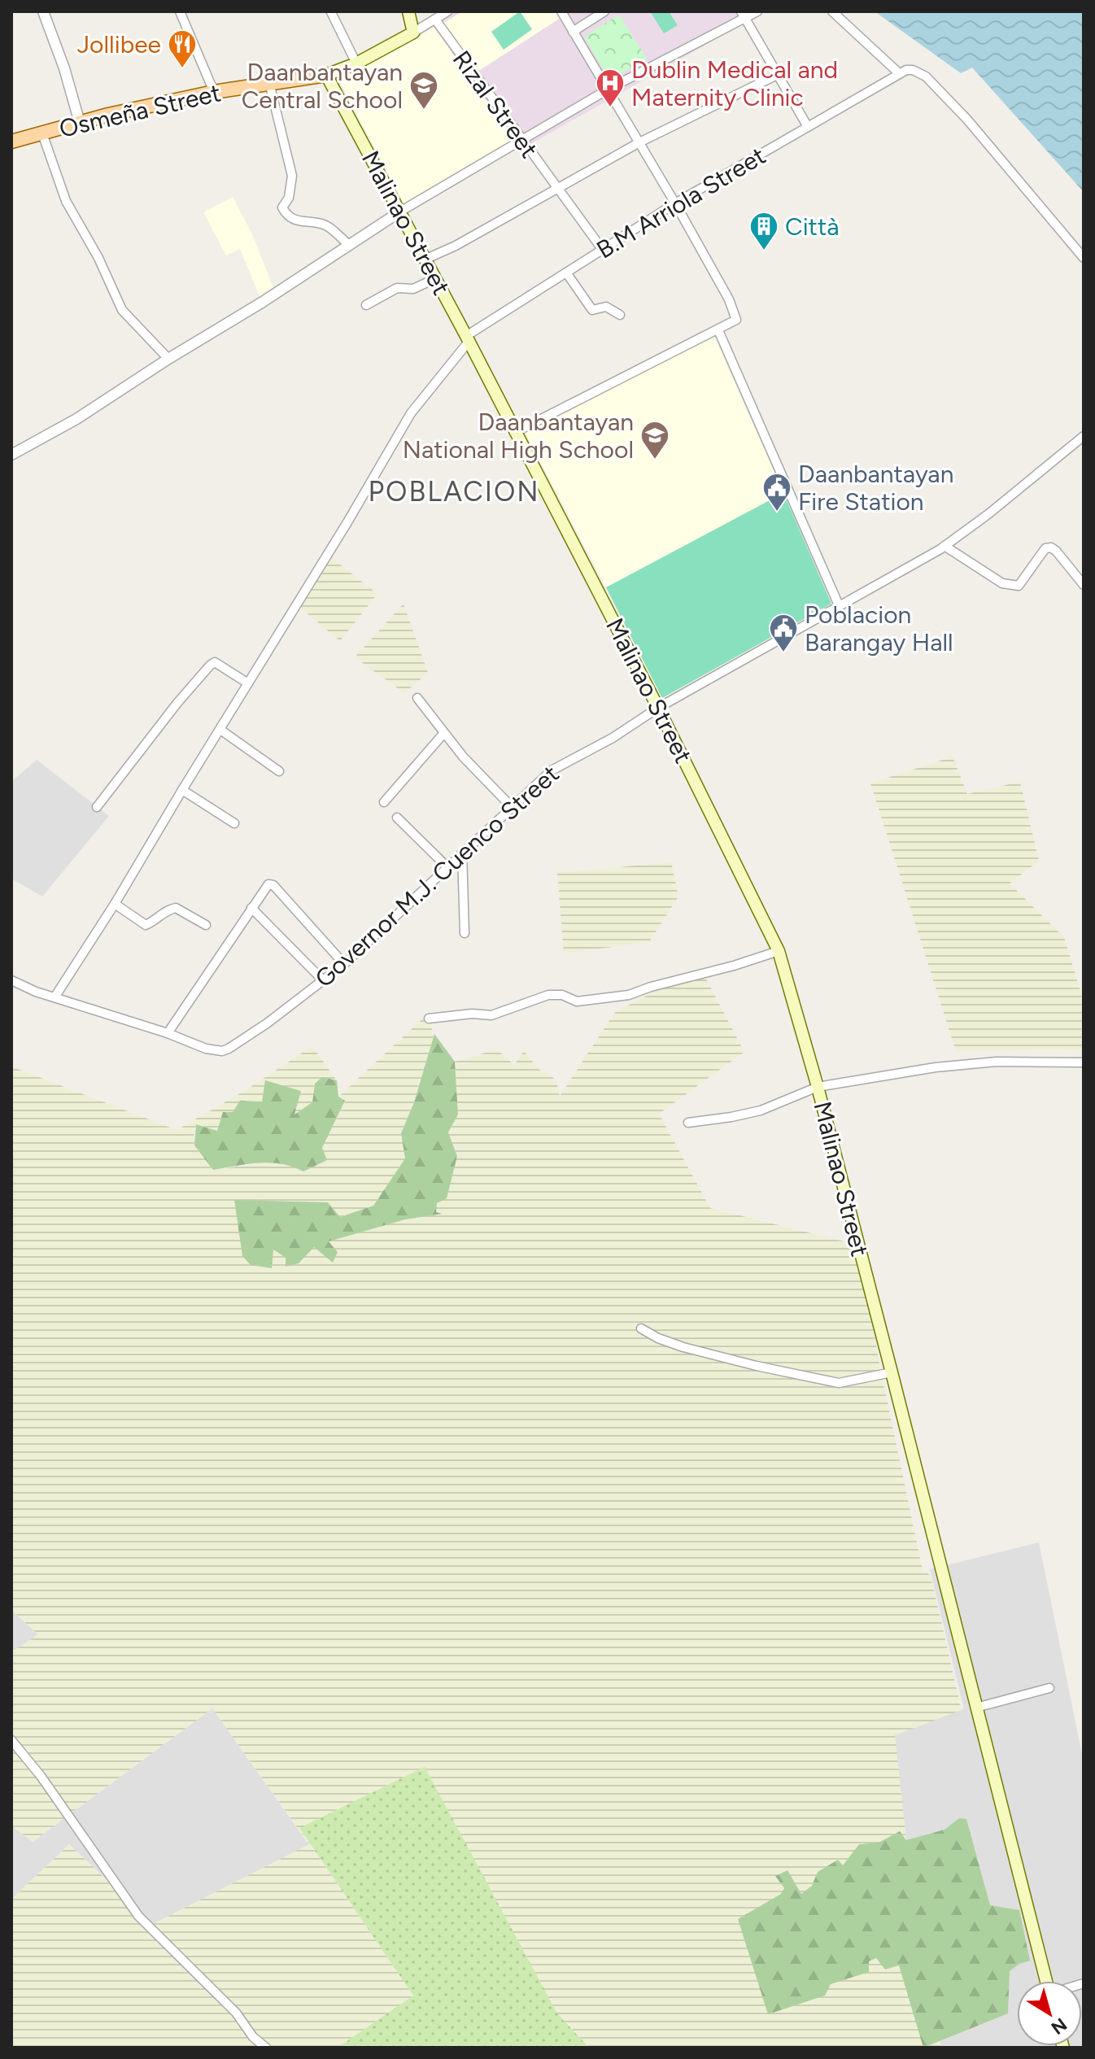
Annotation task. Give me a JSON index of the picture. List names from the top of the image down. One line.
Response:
{"streets":{"main road":["Osmeña Street","Malinao Street"],"street":["Rizal Street","B.M Arriola Street","Governor M.J. Cuenco Street"]},"crossings":[["Rizal Street","Osmeña Street"],["Rizal Street","B.M Arriola Street"],["Osmeña Street","Malinao Street"],["B.M Arriola Street","Malinao Street"],["Malinao Street","Governor M.J. Cuenco Street"]],"districts":["POBLACION"],"places":{"restaurant":["Jollibee"],"hospital":["Dublin Medical and Maternity Clinic"],"school or university":["Daanbantayan Central School","Daanbantayan National High School"],"building":["Città"],"public building":["Daanbantayan Fire Station","Poblacion Barangay Hall"]},"north":"bottom right"}
